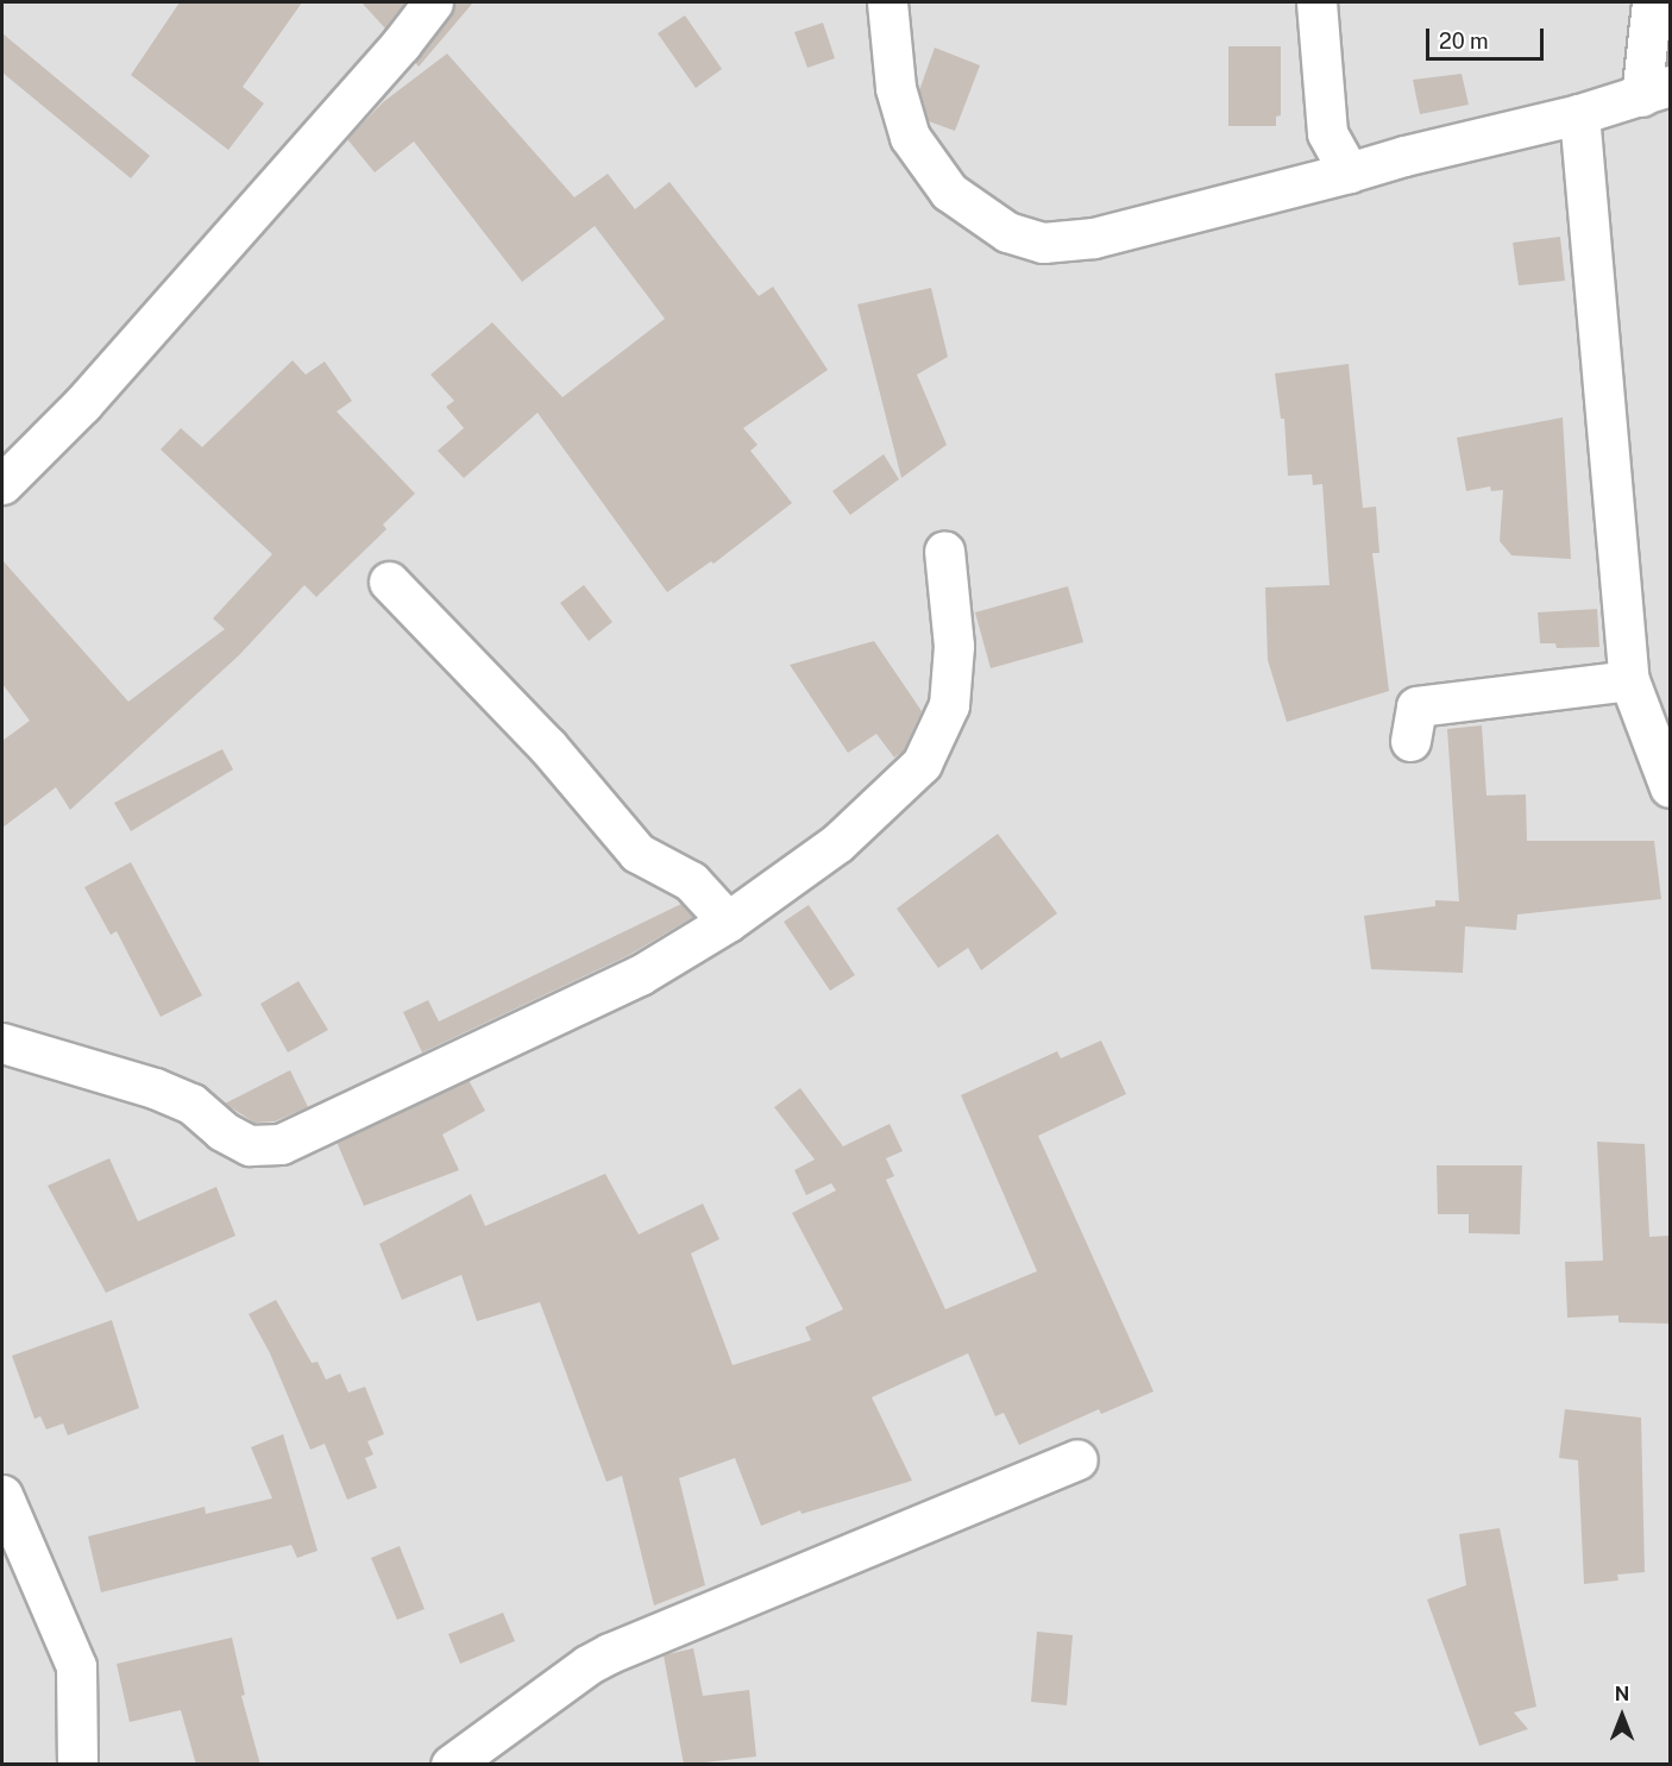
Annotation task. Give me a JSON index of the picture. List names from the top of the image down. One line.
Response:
{"scale_bar":"20 m","north":"top"}
